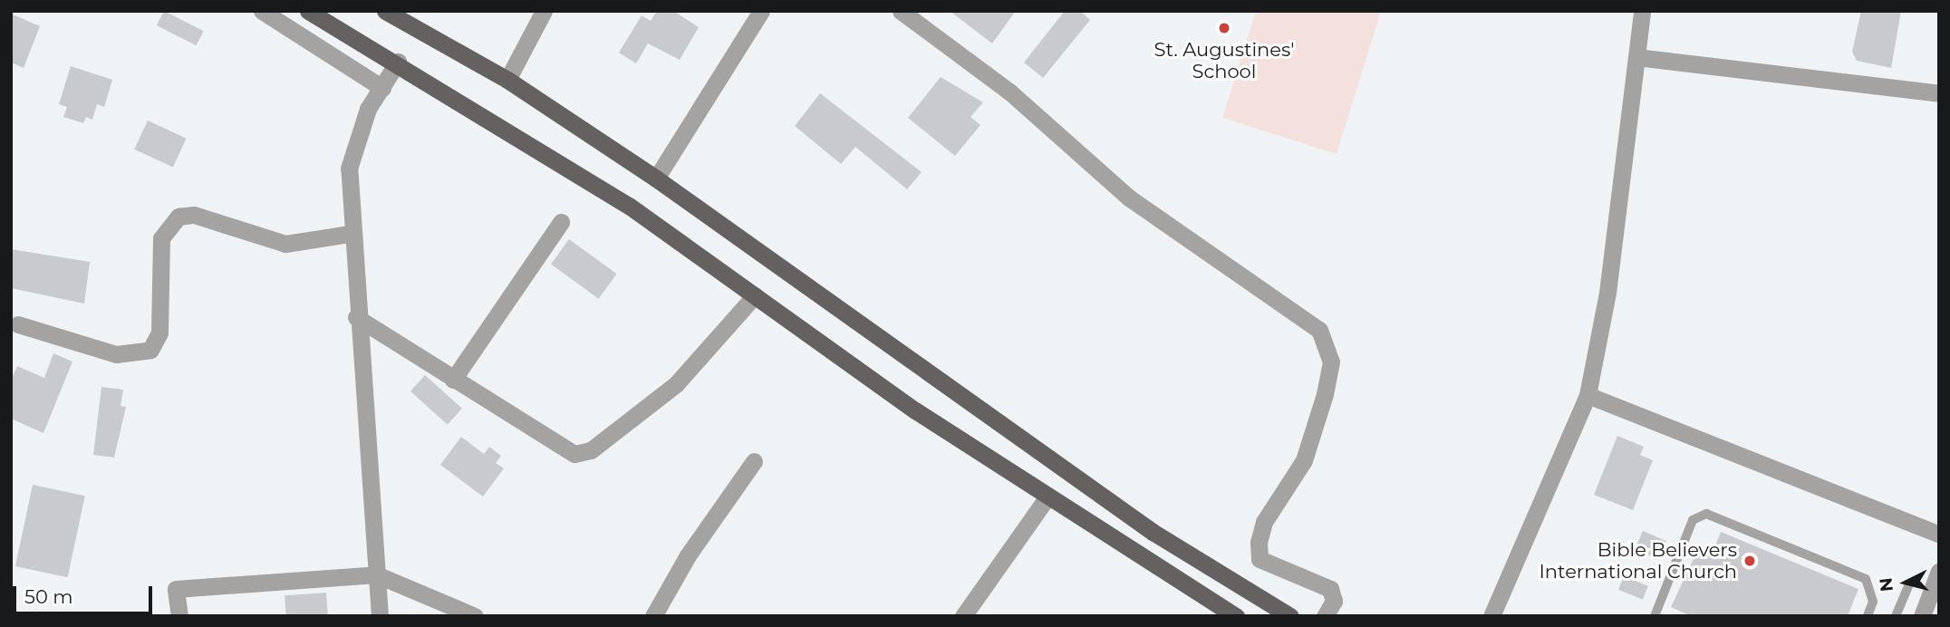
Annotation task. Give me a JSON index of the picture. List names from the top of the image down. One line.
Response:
{"places":["St. Augustines' School","Bible Believers International Church"],"scale_bar":"50 m","north":"left"}
